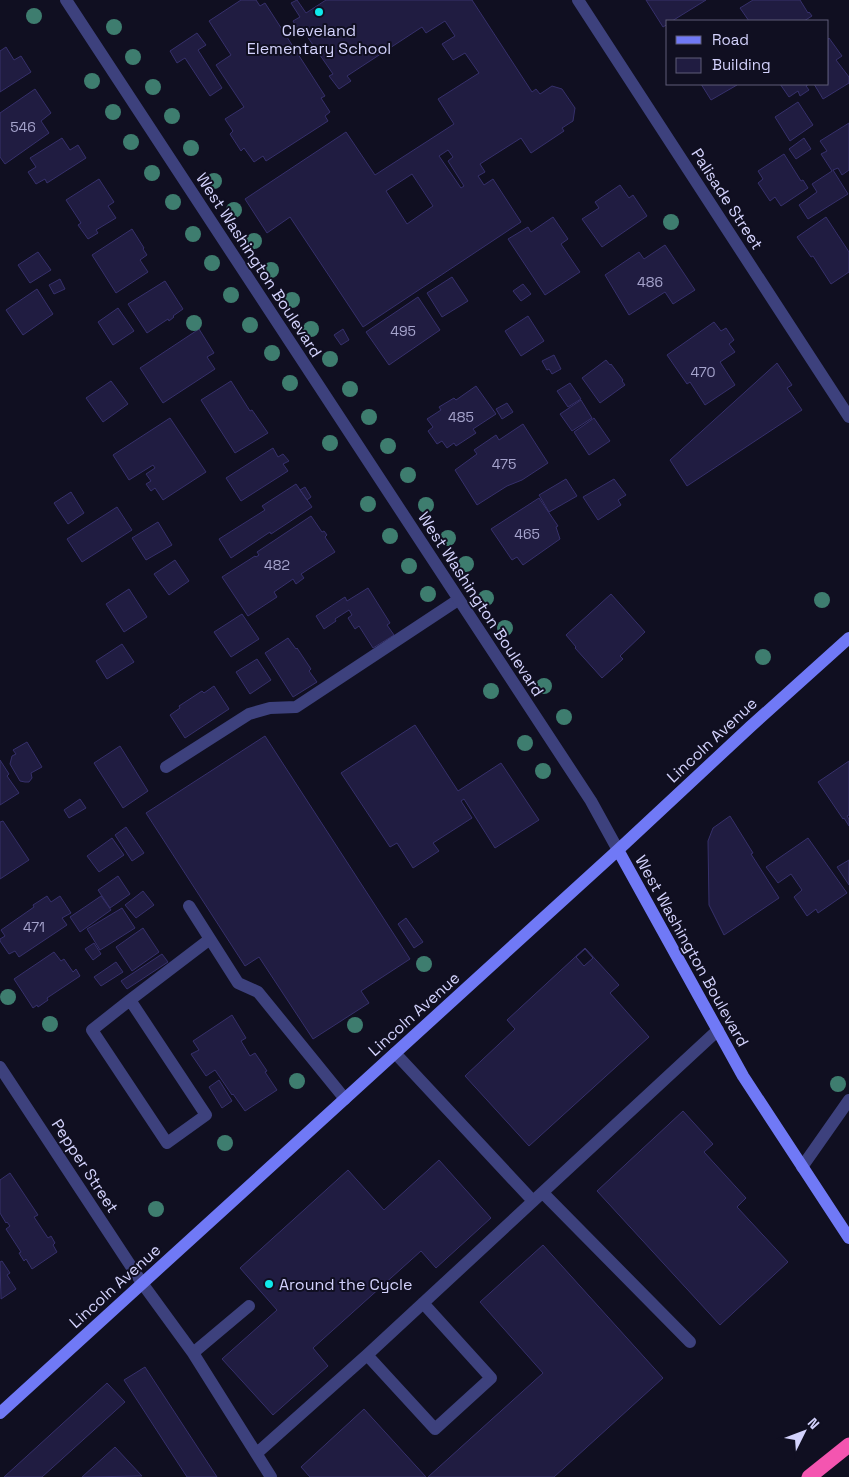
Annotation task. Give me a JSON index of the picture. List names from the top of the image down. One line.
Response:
{"streets":{"main road":["West Washington Boulevard","Lincoln Avenue"],"street":["Palisade Street","Pepper Street"]},"crossings":[["West Washington Boulevard","Lincoln Avenue"],["Lincoln Avenue","Pepper Street"]],"places":["Cleveland Elementary School","Around the Cycle"],"house_numbers":["546","486","495","470","485","475","465","482","471"],"legend":["Road","Building"],"north":"top right"}
